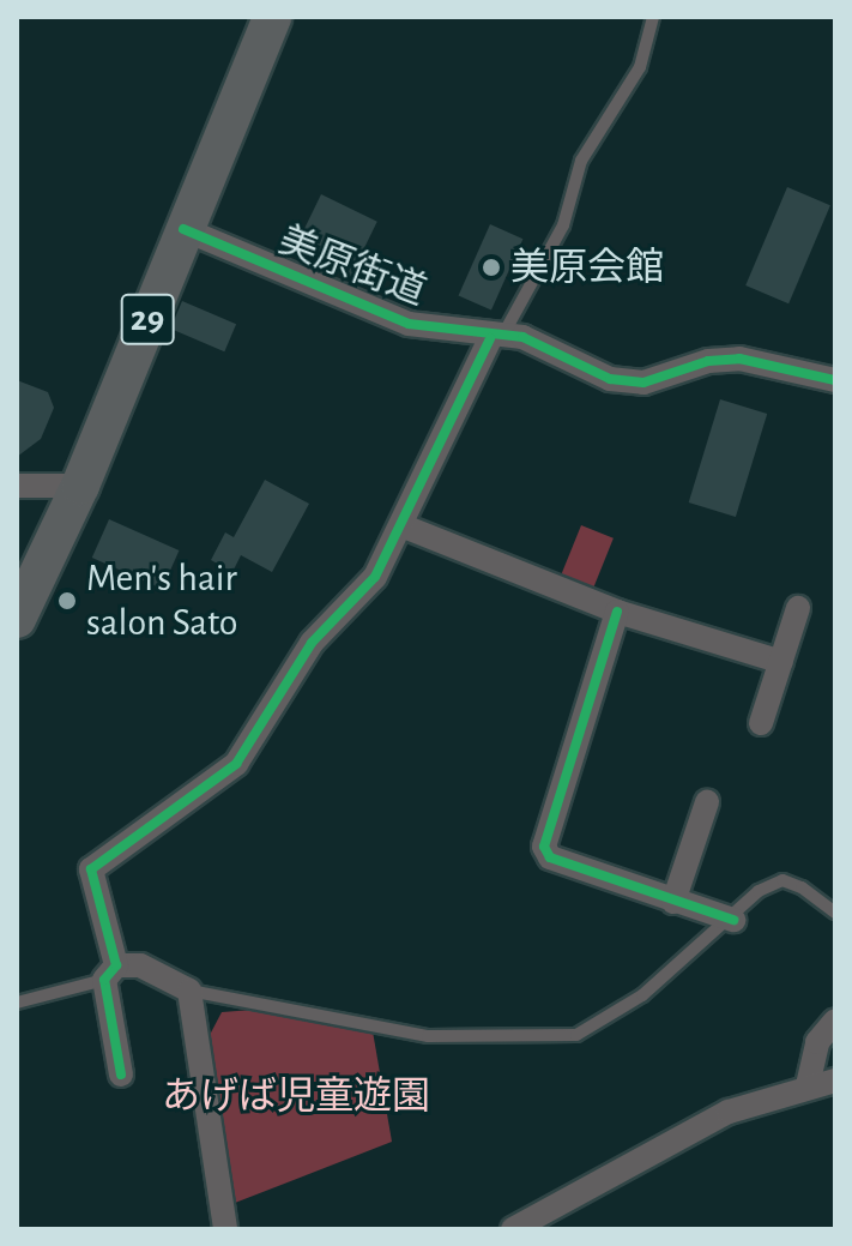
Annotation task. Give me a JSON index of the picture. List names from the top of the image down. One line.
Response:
{"streets":{"main road":["29"],"street":["美原街道"]},"crossings":[["美原街道","29"]],"parks":["あげば児童遊園"],"places":["美原会館","Men's hair salon Sato"]}
